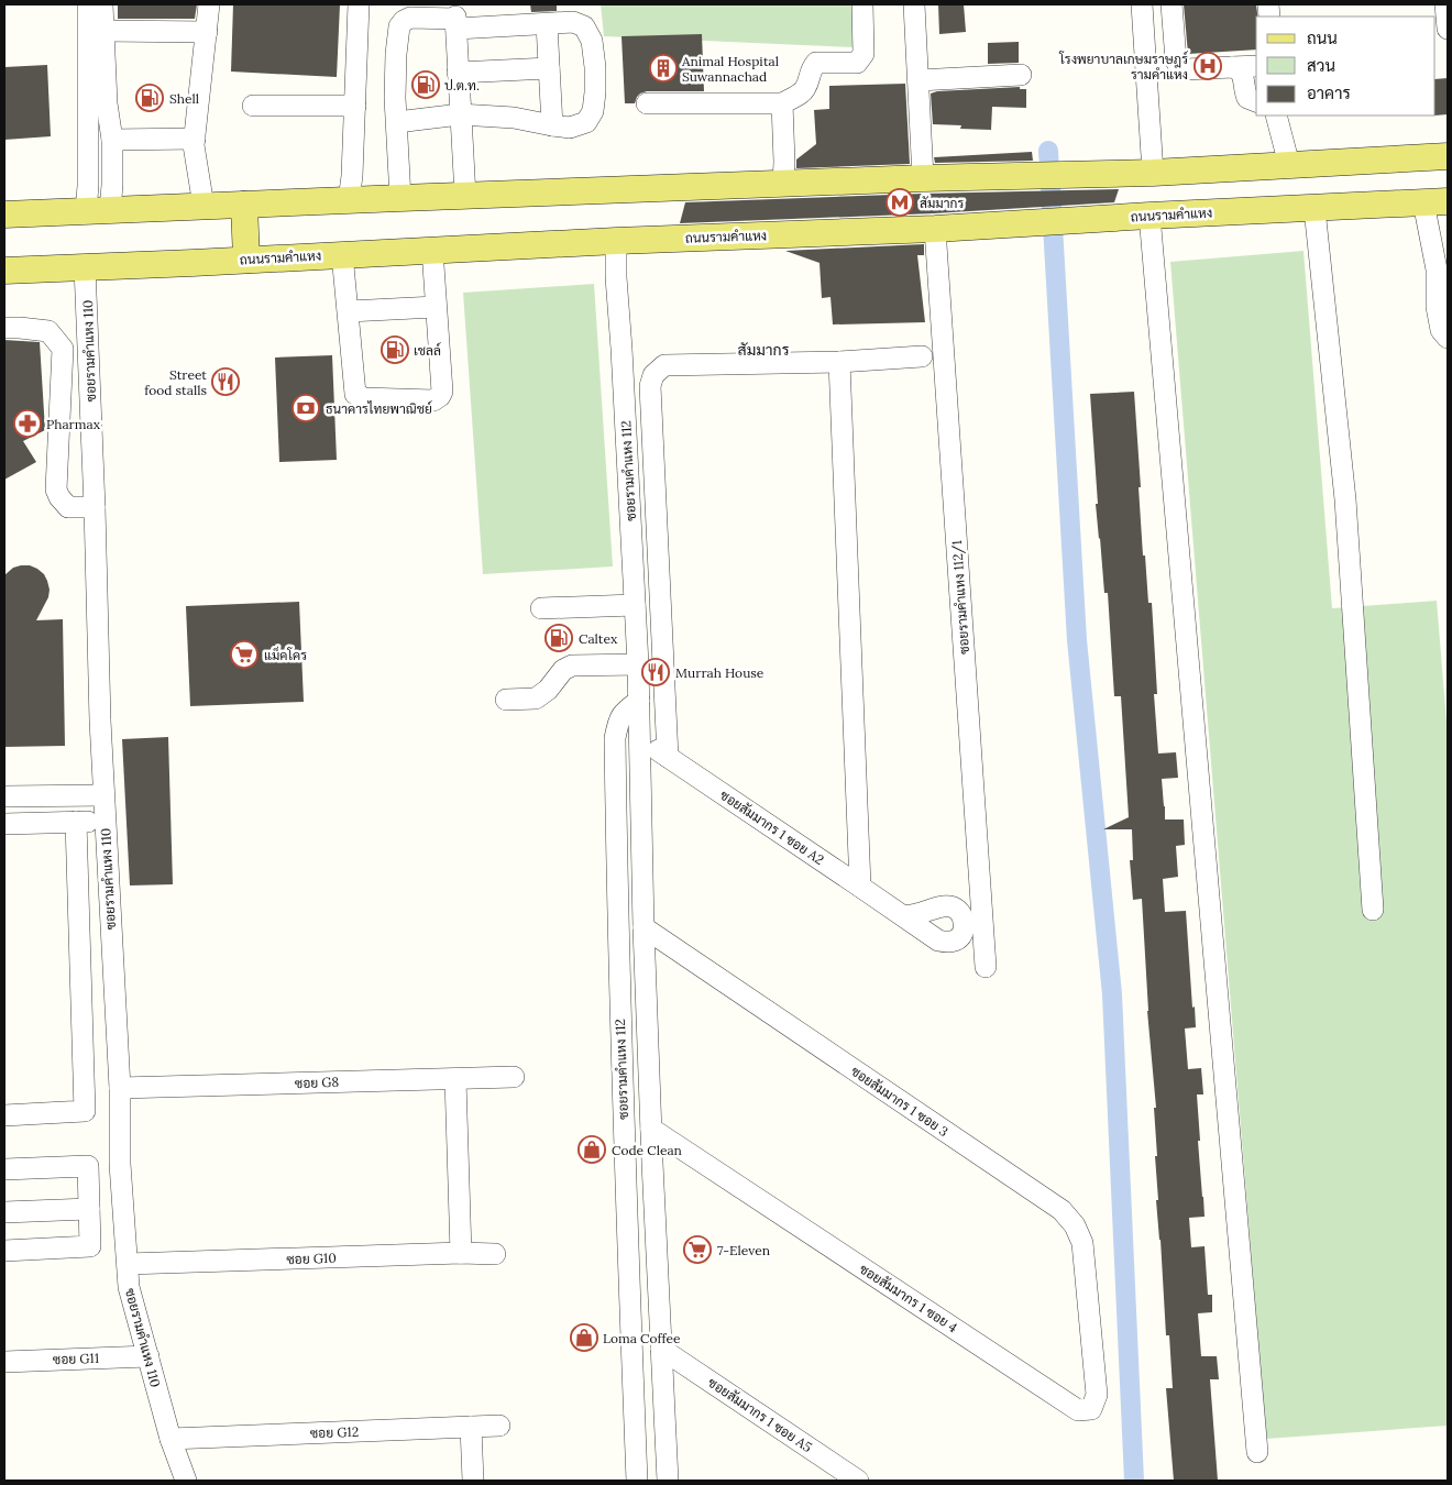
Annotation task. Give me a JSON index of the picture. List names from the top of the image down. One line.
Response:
{"streets":{"main road":["ถนนรามคำแหง"],"street":["ซอยรามคำแหง 110","ซอยรามคำแหง 112","ซอยรามคำแหง 112/1","ซอยสัมมากร 1 ซอย A2","ซอย G8","ซอยสัมมากร 1 ซอย 3","ซอย G10","ซอยสัมมากร 1 ซอย 4","ซอย G11","ซอยสัมมากร 1 ซอย A5","ซอย G12"]},"crossings":[["ถนนรามคำแหง","ซอยรามคำแหง 110"],["ถนนรามคำแหง","ซอยรามคำแหง 112"],["ถนนรามคำแหง","ซอยรามคำแหง 112/1"],["ซอยรามคำแหง 110","ซอย G8"],["ซอยรามคำแหง 110","ซอย G10"],["ซอยรามคำแหง 110","ซอย G11"],["ซอยรามคำแหง 110","ซอย G12"],["ซอยรามคำแหง 112","ซอยสัมมากร 1 ซอย A2"],["ซอยรามคำแหง 112","ซอยสัมมากร 1 ซอย 3"],["ซอยรามคำแหง 112","ซอยสัมมากร 1 ซอย 4"],["ซอยรามคำแหง 112","ซอยสัมมากร 1 ซอย A5"],["ซอยสัมมากร 1 ซอย 3","ซอยสัมมากร 1 ซอย 4"]],"districts":["สัมมากร"],"places":{"hospital":["โรงพยาบาลเกษมราษฎร์ รามคำแหง"],"building":["Animal Hospital Suwannachad"],"fuel station":["ป.ต.ท.","Shell","เชลล์","Caltex"],"metro station":["สัมมากร"],"restaurant":["Street food stalls","Murrah House"],"bank":["ธนาคารไทยพาณิชย์"],"pharmacy":["Pharmax"],"supermarket":["แม็คโคร","7-Eleven"],"shop":["Code Clean","Loma Coffee"]},"legend":["ถนน","สวน","อาคาร"]}
